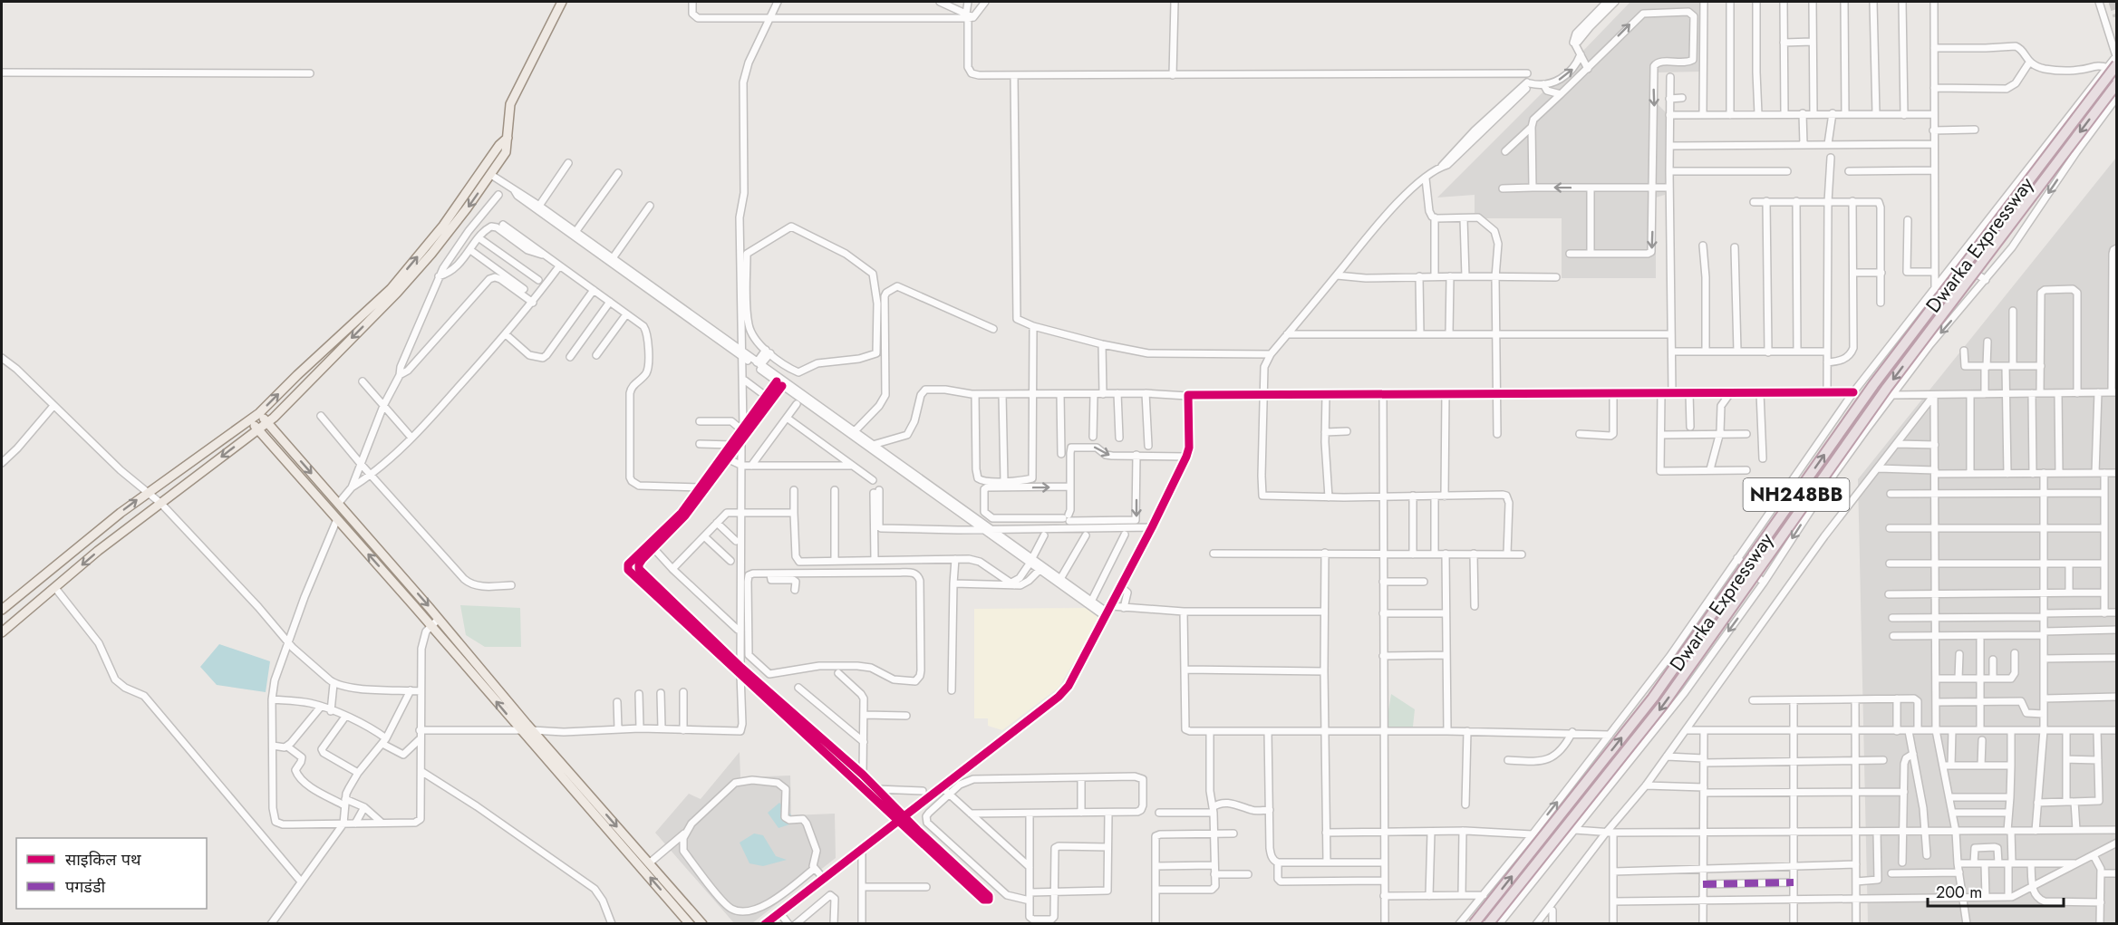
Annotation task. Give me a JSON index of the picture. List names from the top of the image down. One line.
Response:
{"streets":{"highway":["Dwarka Expressway","NH248BB"]},"legend":["साइकिल पथ","पगडंडी"],"scale_bar":"200 m"}
